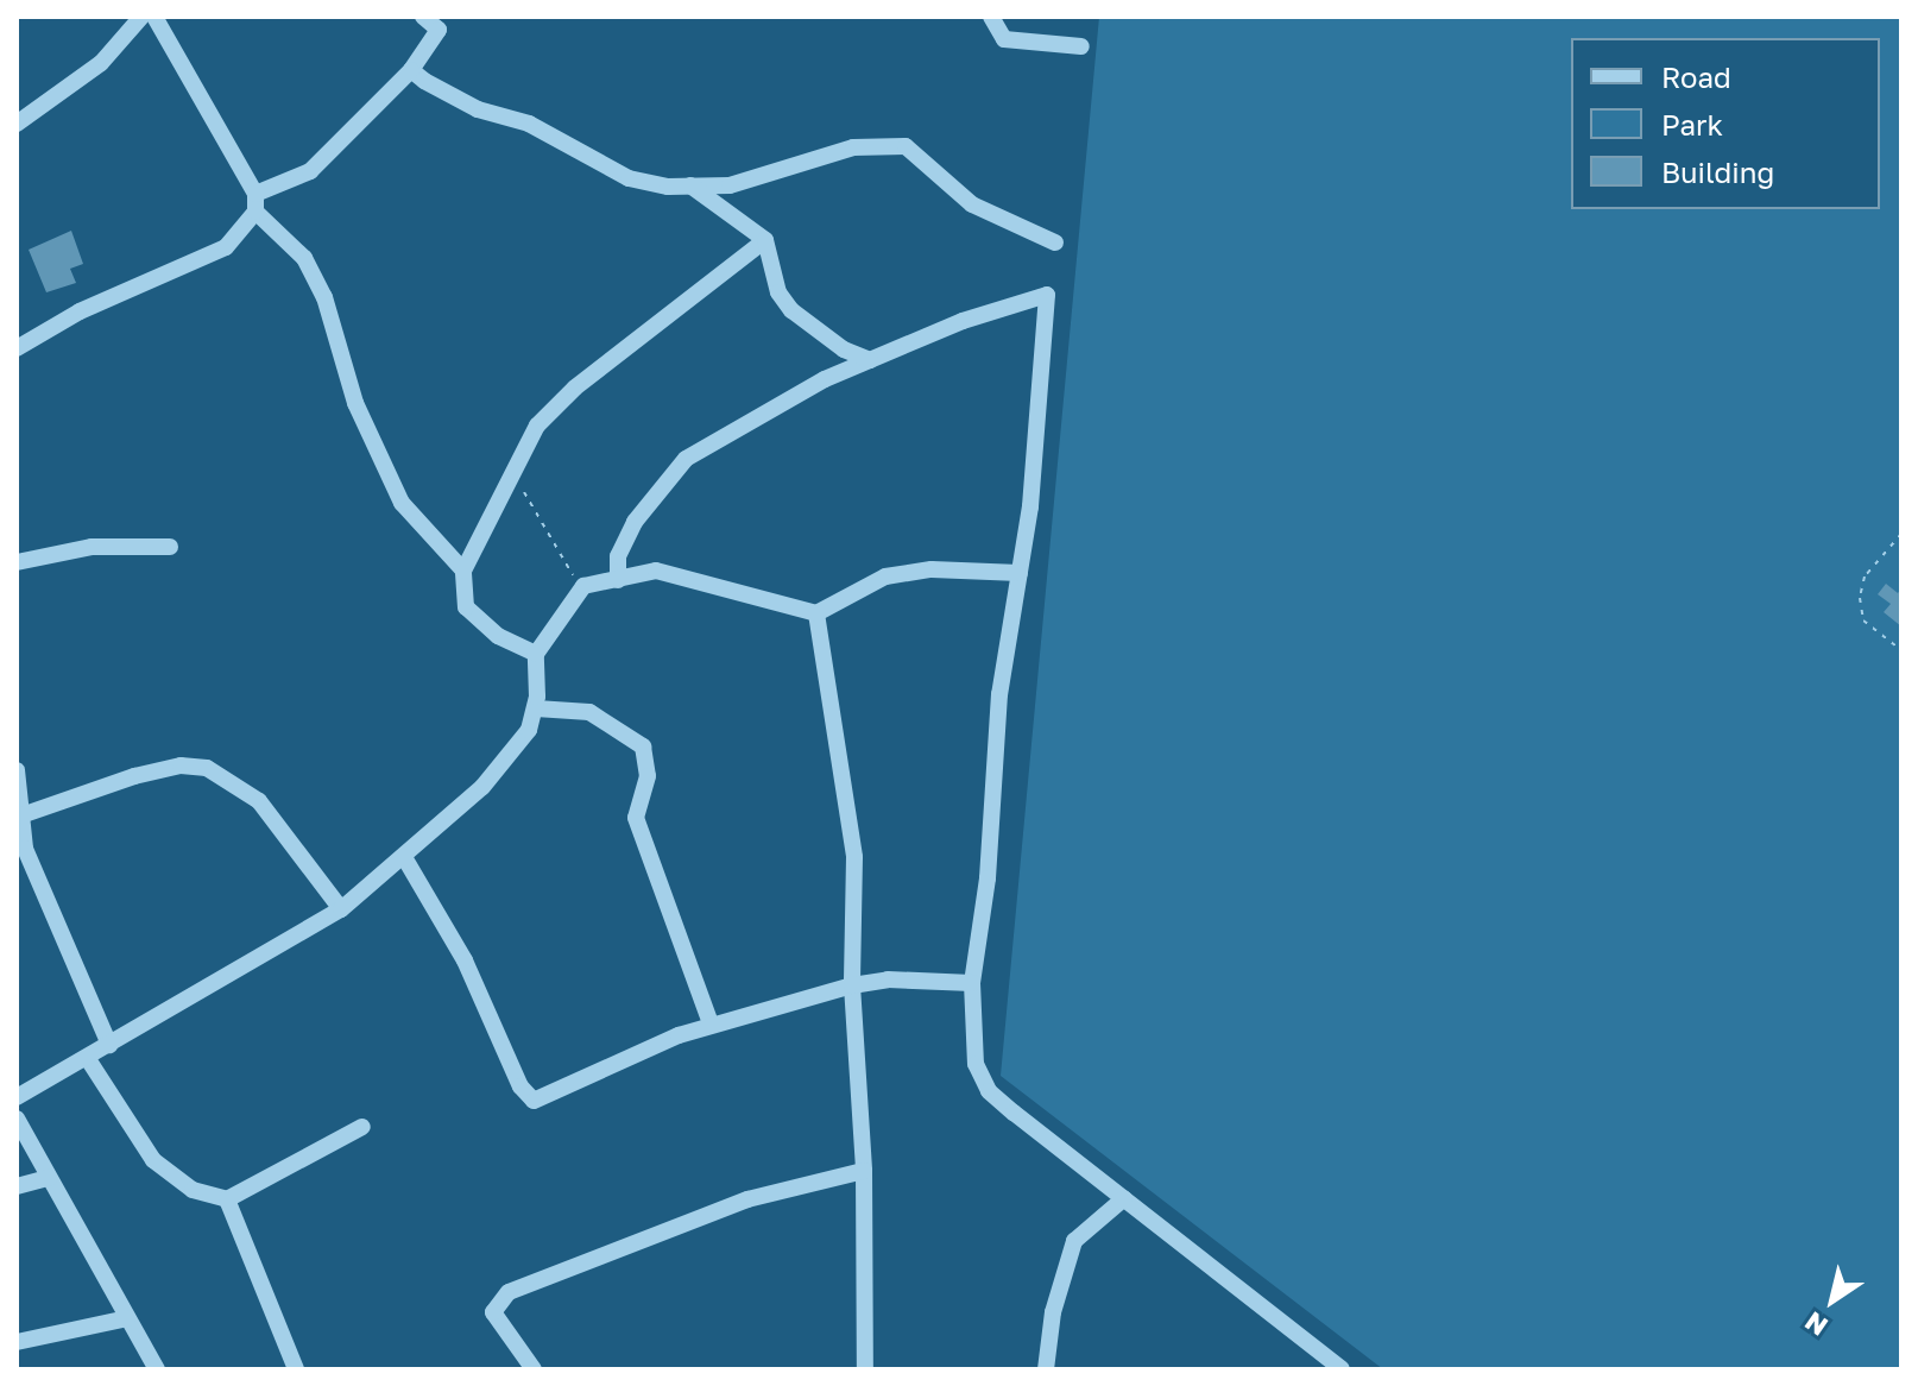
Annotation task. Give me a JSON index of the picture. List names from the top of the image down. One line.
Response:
{"legend":["Road","Park","Building"],"north":"bottom left"}
